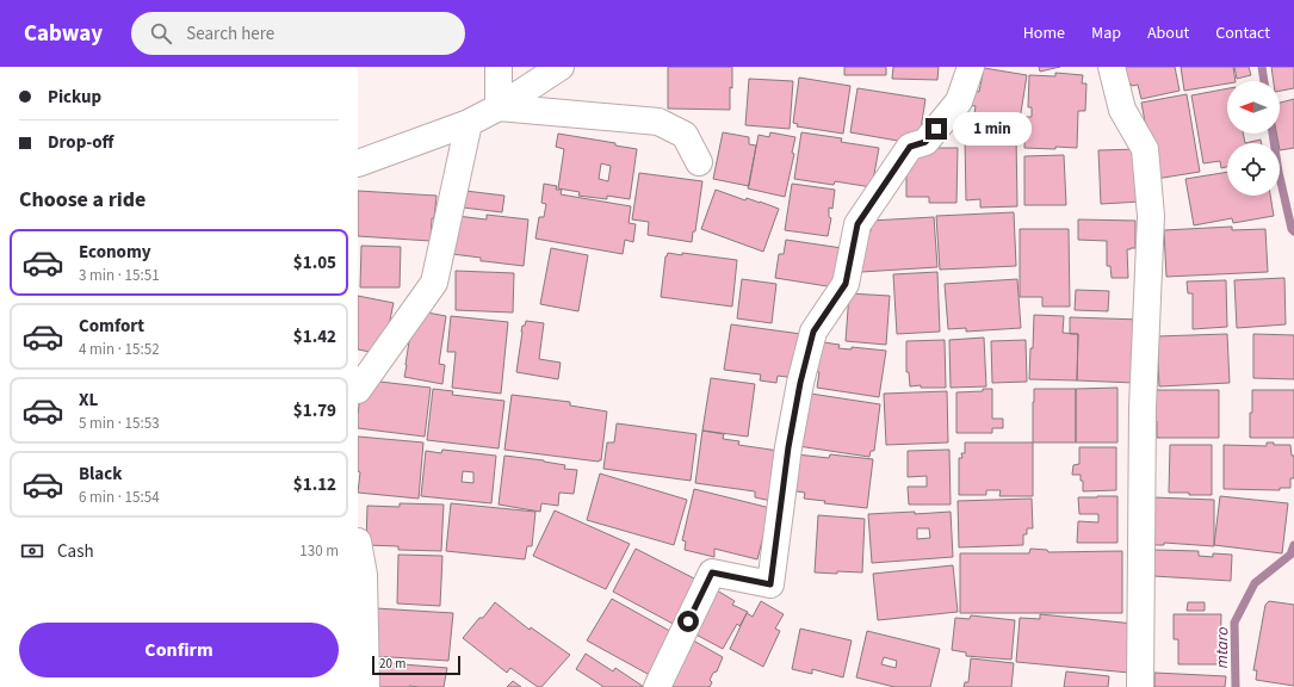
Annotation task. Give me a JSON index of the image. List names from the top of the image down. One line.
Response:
{"water":["mtaro"],"scale_bar":"20 m","north":"left","page":{"header":"Cabway","search":"Search here","nav":["Home","Map","About","Contact"],"banner":["Pickup","Drop-off"],"bubble":"1 min","heading":"Choose a ride","list":[{"name":"Economy","note":"3 min · 15:51","value":"$1.05"},{"name":"Comfort","note":"4 min · 15:52","value":"$1.42"},{"name":"XL","note":"5 min · 15:53","value":"$1.79"},{"name":"Black","note":"6 min · 15:54","value":"$1.12"}],"pay":["Cash","130 m"],"buttons":"Confirm","scale":"20 m"}}
